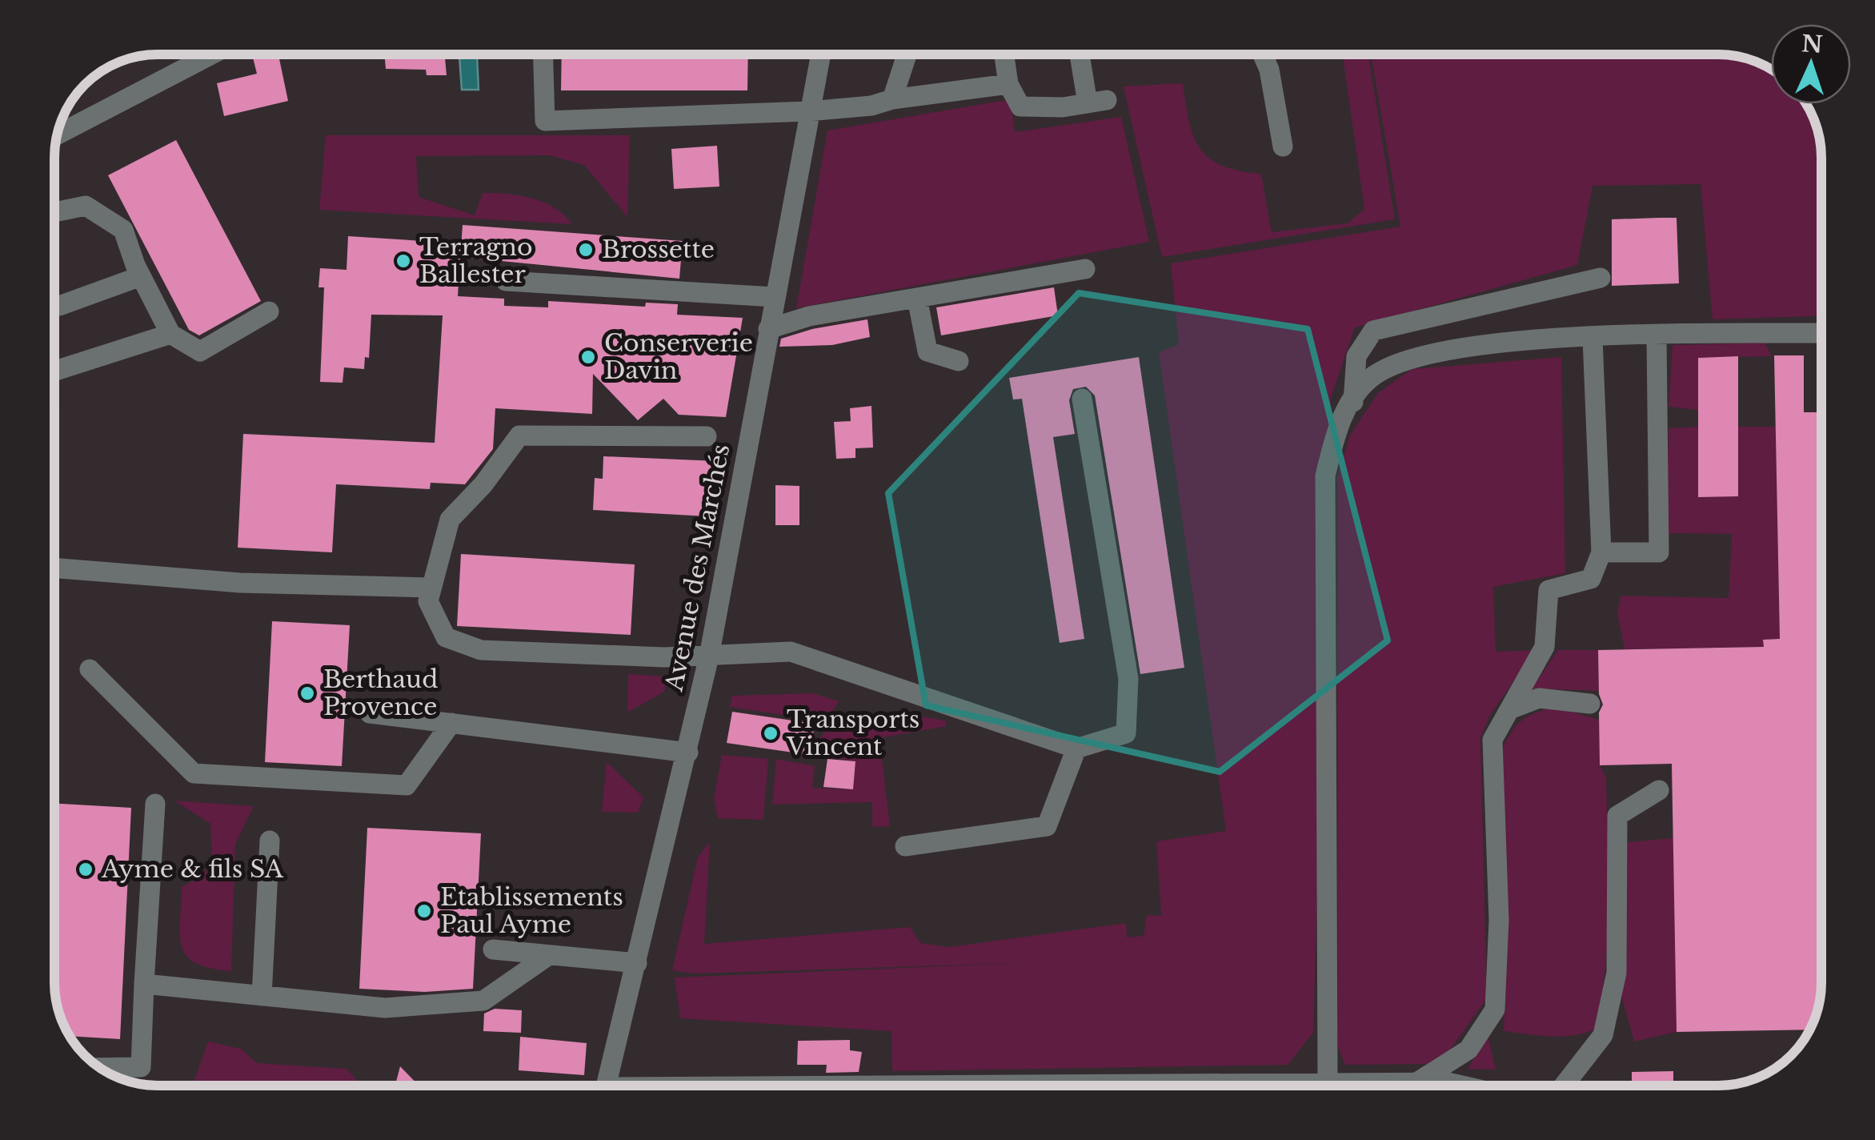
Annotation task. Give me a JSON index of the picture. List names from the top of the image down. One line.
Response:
{"streets":{"street":["Avenue des Marchés"]},"places":["Brossette","Terragno Ballester","Conserverie Davin","Berthaud Provence","Transports Vincent","Ayme & fils SA","Etablissements Paul Ayme"],"north":"top"}
